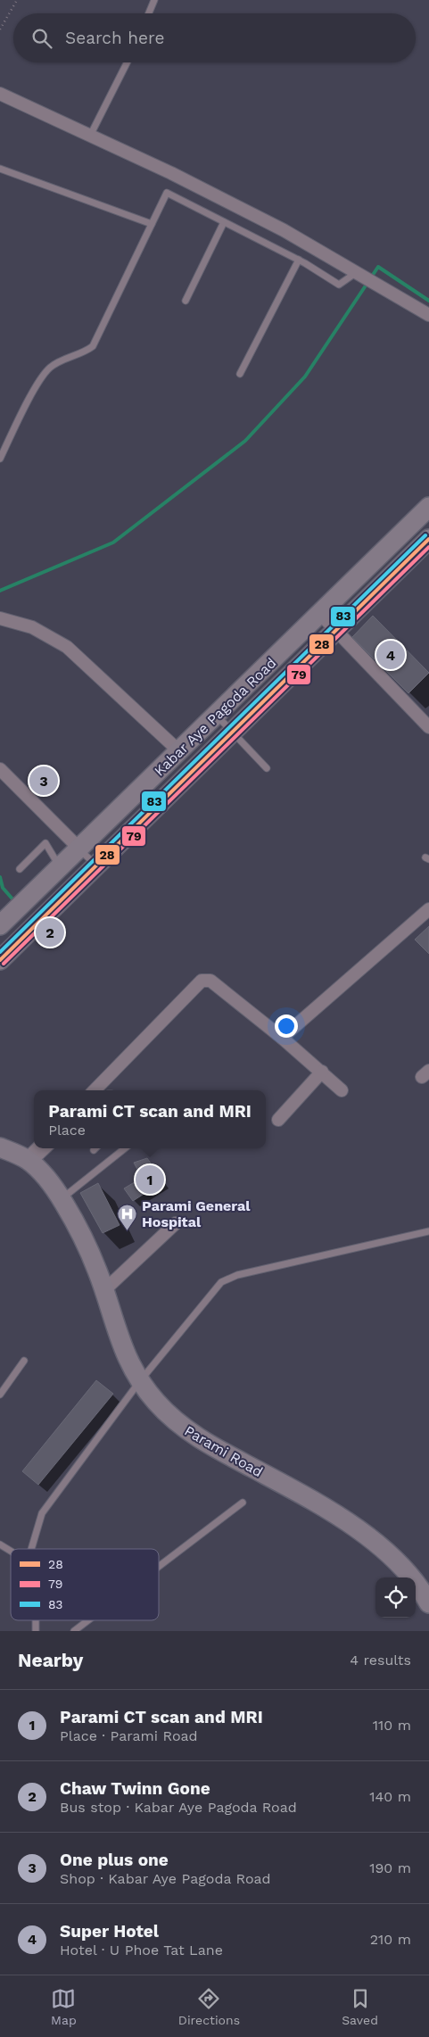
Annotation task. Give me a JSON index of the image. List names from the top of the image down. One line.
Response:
{"streets":{"main road":["Kabar Aye Pagoda Road","Parami Road"]},"places":{"hospital":["Parami General Hospital"]},"lines":["transit line 83","transit line 28","transit line 79"],"legend":["28","79","83"],"page":{"search":"Search here","pins":["4","3","2","1"],"popup":["Parami CT scan and MRI","Place"],"heading":["Nearby","4 results"],"list":[{"mark":"1","name":"Parami CT scan and MRI","note":"Place · Parami Road","value":"110 m"},{"mark":"2","name":"Chaw Twinn Gone","note":"Bus stop · Kabar Aye Pagoda Road","value":"140 m"},{"mark":"3","name":"One plus one","note":"Shop · Kabar Aye Pagoda Road","value":"190 m"},{"mark":"4","name":"Super Hotel","note":"Hotel · U Phoe Tat Lane","value":"210 m"}],"nav":["Map","Directions","Saved"]}}
